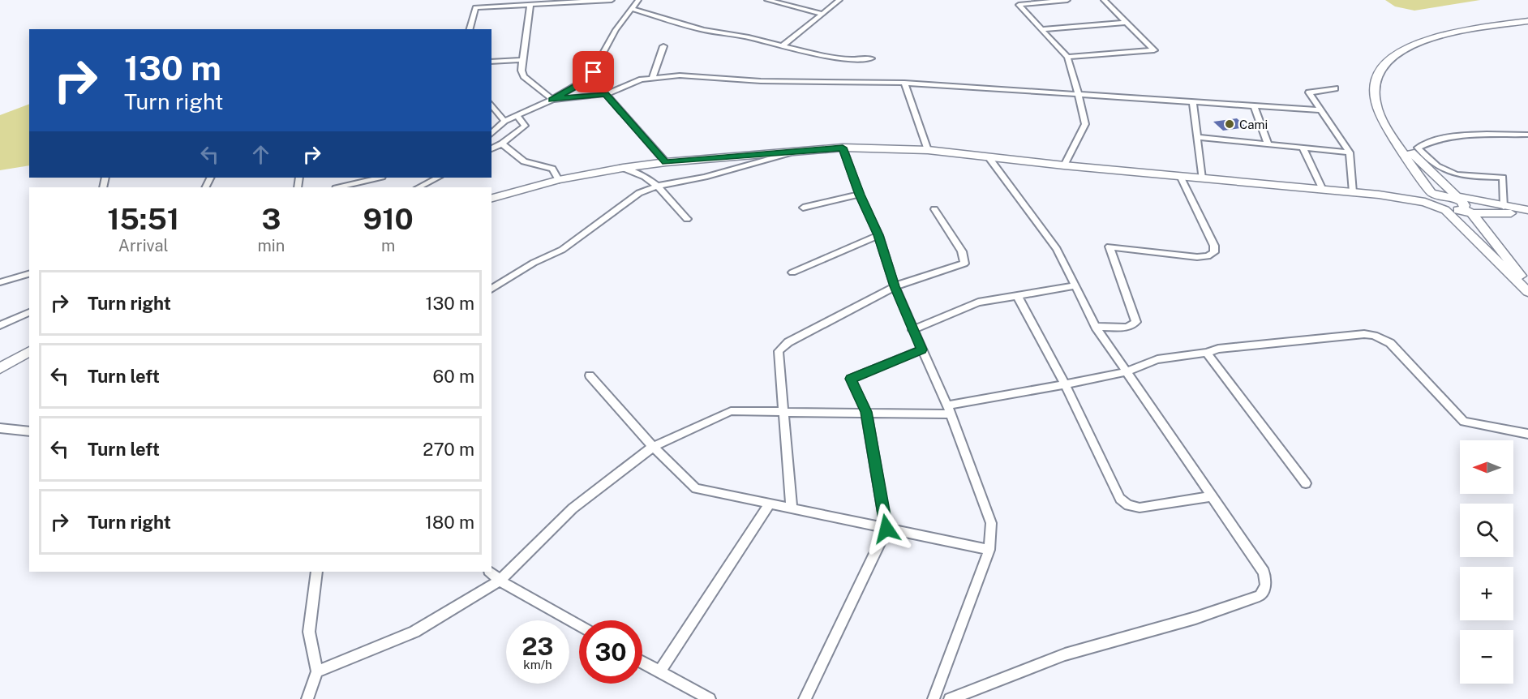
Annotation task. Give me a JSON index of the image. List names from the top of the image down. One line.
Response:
{"places":["Cami"],"north":"left","page":{"turn":["130 m","Turn right"],"eta":["15:51","Arrival","3","min","910","m"],"list":[{"name":"Turn right","value":"130 m"},{"name":"Turn left","value":"60 m"},{"name":"Turn left","value":"270 m"},{"name":"Turn right","value":"180 m"}],"map_buttons":["+","−"],"speed":"23 km/h","limit":"30"}}
